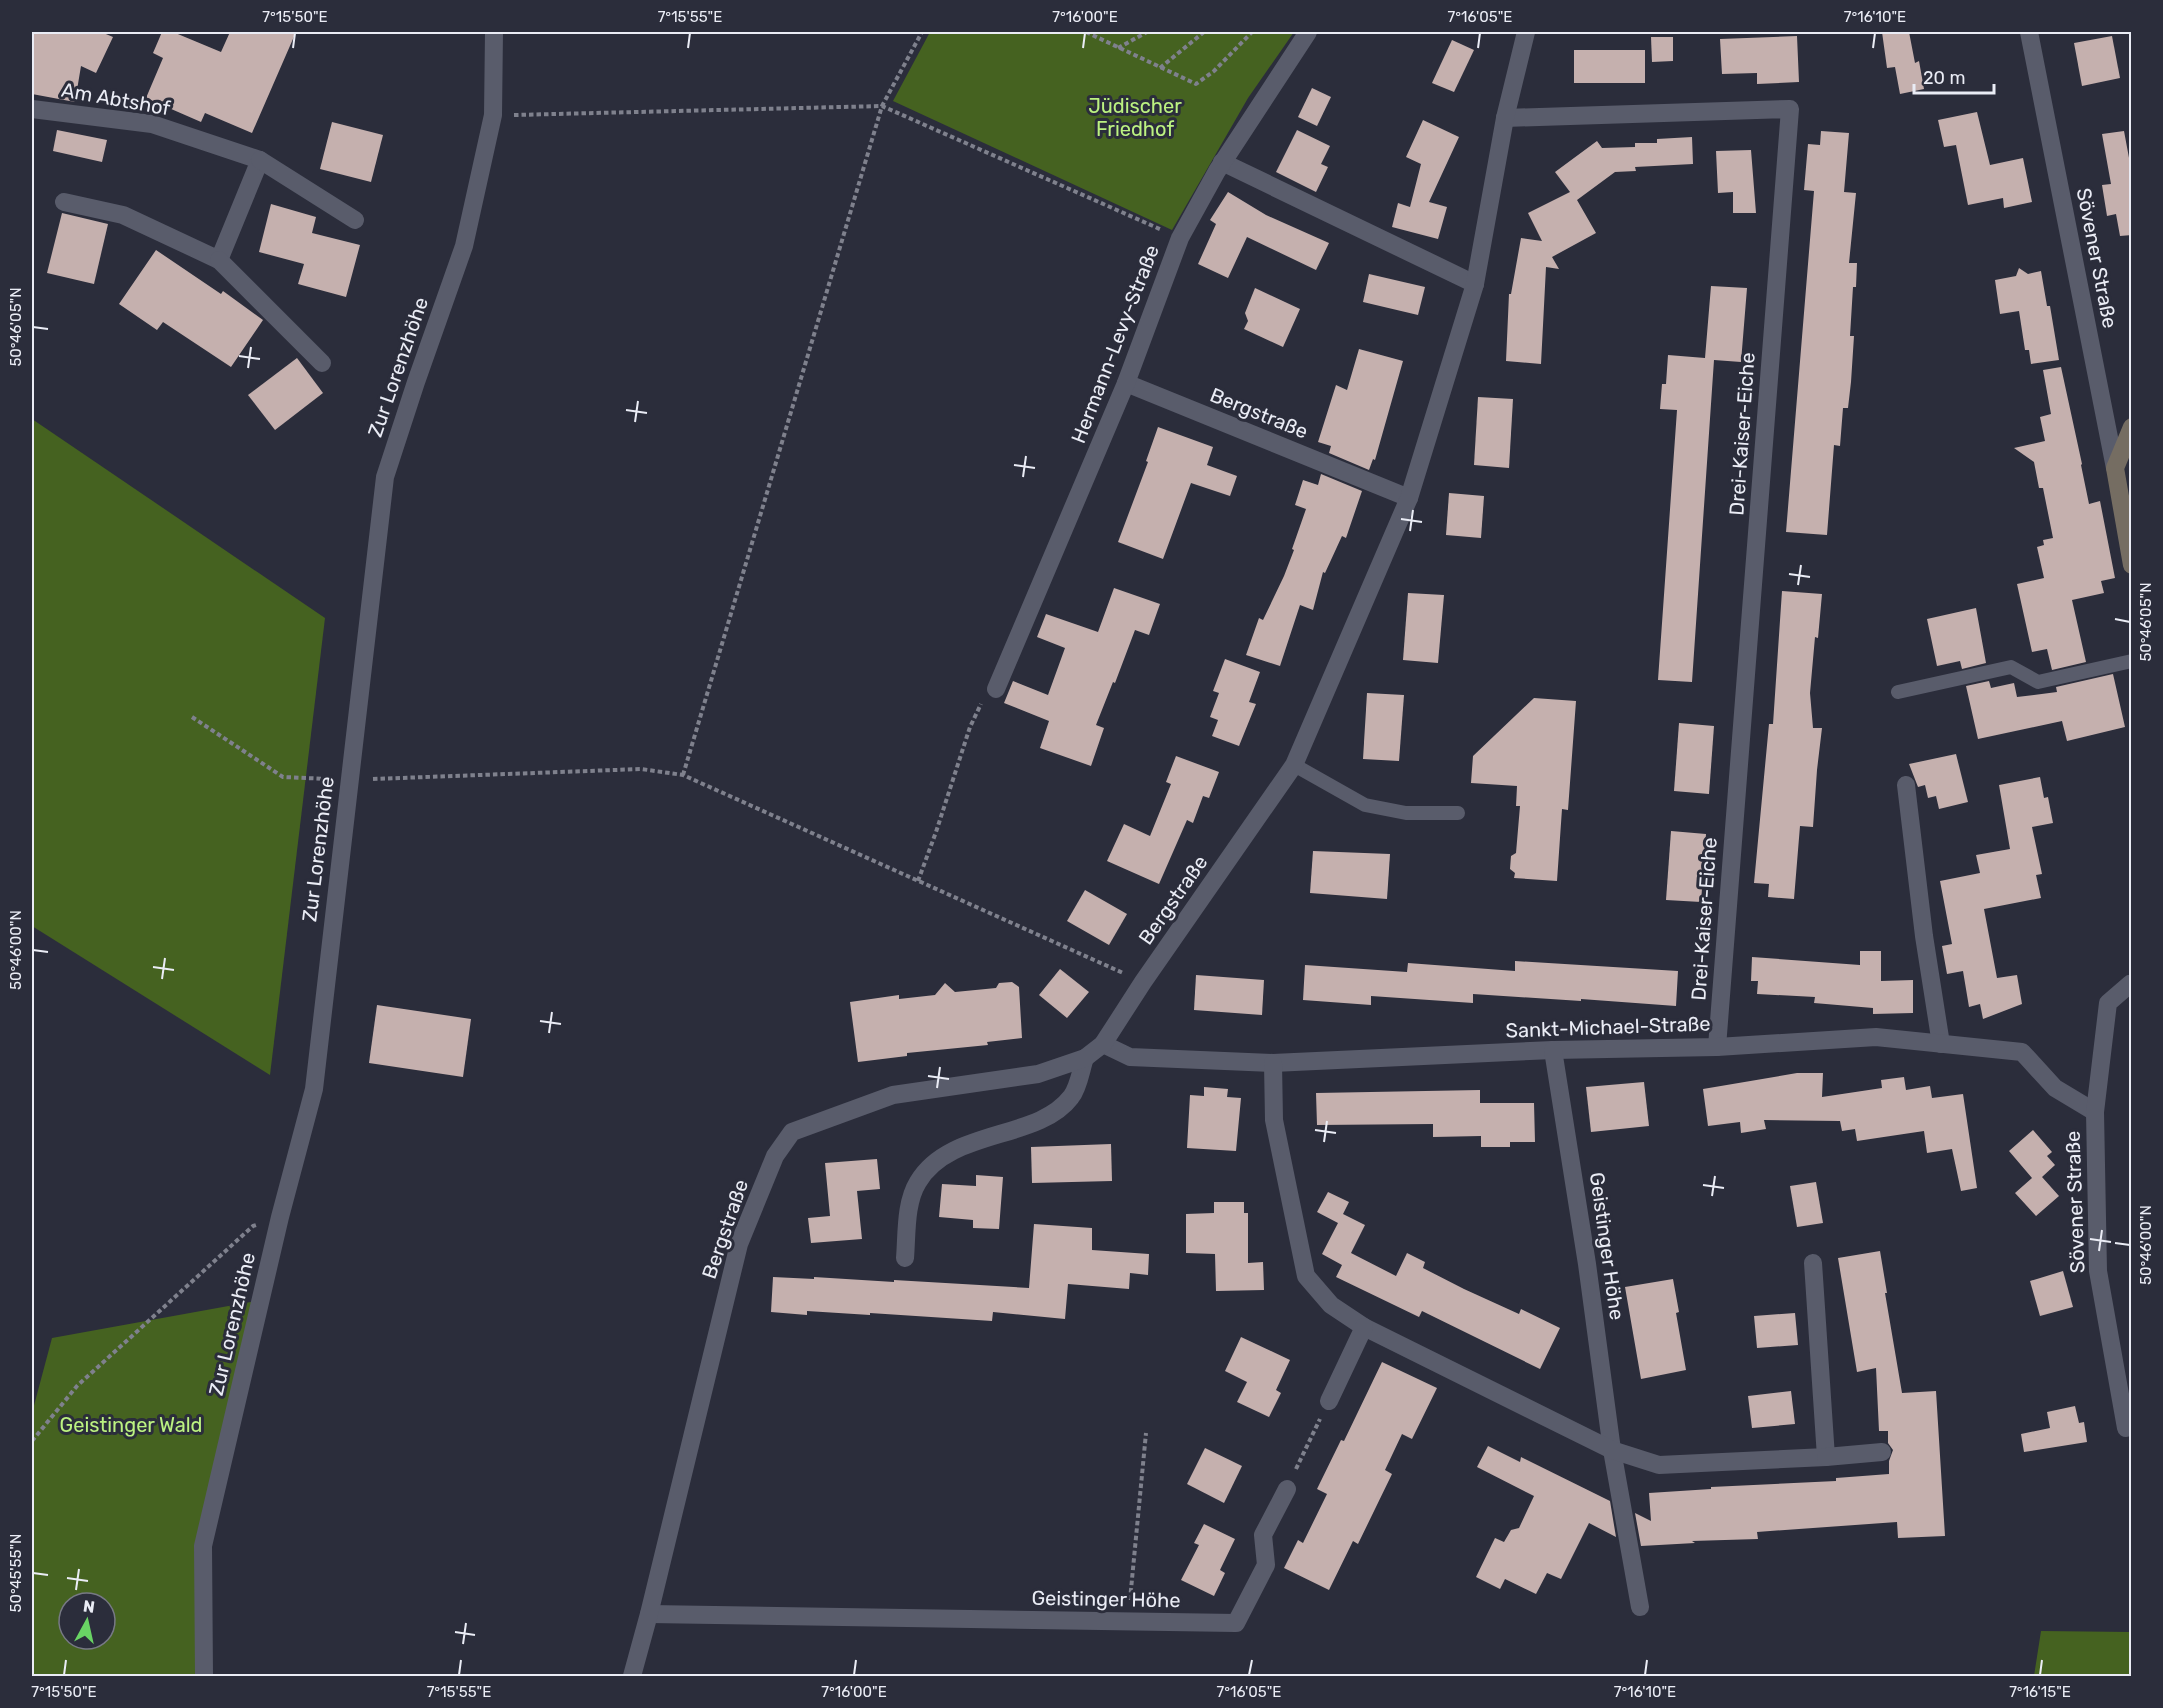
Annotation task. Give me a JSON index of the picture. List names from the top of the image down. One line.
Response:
{"streets":{"main road":["Sövener Straße"],"street":["Am Abtshof","Hermann-Levy-Straße","Zur Lorenzhöhe","Bergstraße","Drei-Kaiser-Eiche","Sankt-Michael-Straße","Geistinger Höhe"]},"crossings":[["Sövener Straße","Sankt-Michael-Straße"],["Hermann-Levy-Straße","Bergstraße"],["Bergstraße","Drei-Kaiser-Eiche"],["Bergstraße","Sankt-Michael-Straße"],["Bergstraße","Geistinger Höhe"],["Drei-Kaiser-Eiche","Sankt-Michael-Straße"],["Sankt-Michael-Straße","Geistinger Höhe"]],"parks":["Jüdischer Friedhof","Geistinger Wald"],"scale_bar":"20 m","north":"top","coordinates":["7°15'50\"E","7°15'55\"E","7°16'00\"E","7°16'05\"E","7°16'10\"E","50°46'05\"N","50°46'00\"N","50°45'55\"N","7°16'15\"E"]}
